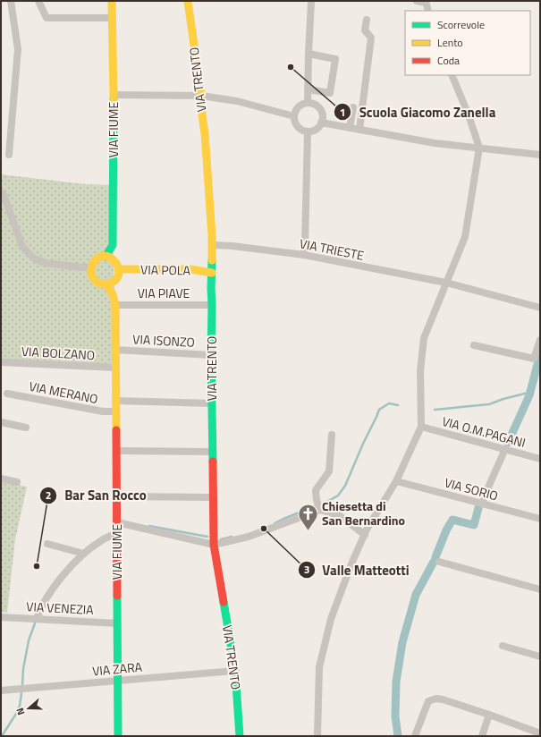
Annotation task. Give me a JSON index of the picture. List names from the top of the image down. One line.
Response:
{"streets":{"street":["VIA TRENTO","VIA FIUME","VIA TRIESTE","VIA POLA","VIA PIAVE","VIA ISONZO","VIA BOLZANO","VIA MERANO","VIA O.M.PAGANI","VIA SORIO","VIA VENEZIA","VIA ZARA"]},"crossings":[["VIA TRENTO","VIA TRIESTE"],["VIA TRENTO","VIA POLA"],["VIA TRENTO","VIA PIAVE"],["VIA TRENTO","VIA ISONZO"],["VIA TRENTO","VIA ZARA"],["VIA FIUME","VIA POLA"],["VIA FIUME","VIA PIAVE"],["VIA FIUME","VIA ISONZO"],["VIA FIUME","VIA BOLZANO"],["VIA FIUME","VIA MERANO"],["VIA FIUME","VIA VENEZIA"],["VIA FIUME","VIA ZARA"]],"places":{"other":["Scuola Giacomo Zanella","Valle Matteotti","Bar San Rocco"],"church":["Chiesetta di San Bernardino"]},"legend":["Scorrevole","Lento","Coda"],"north":"left"}
